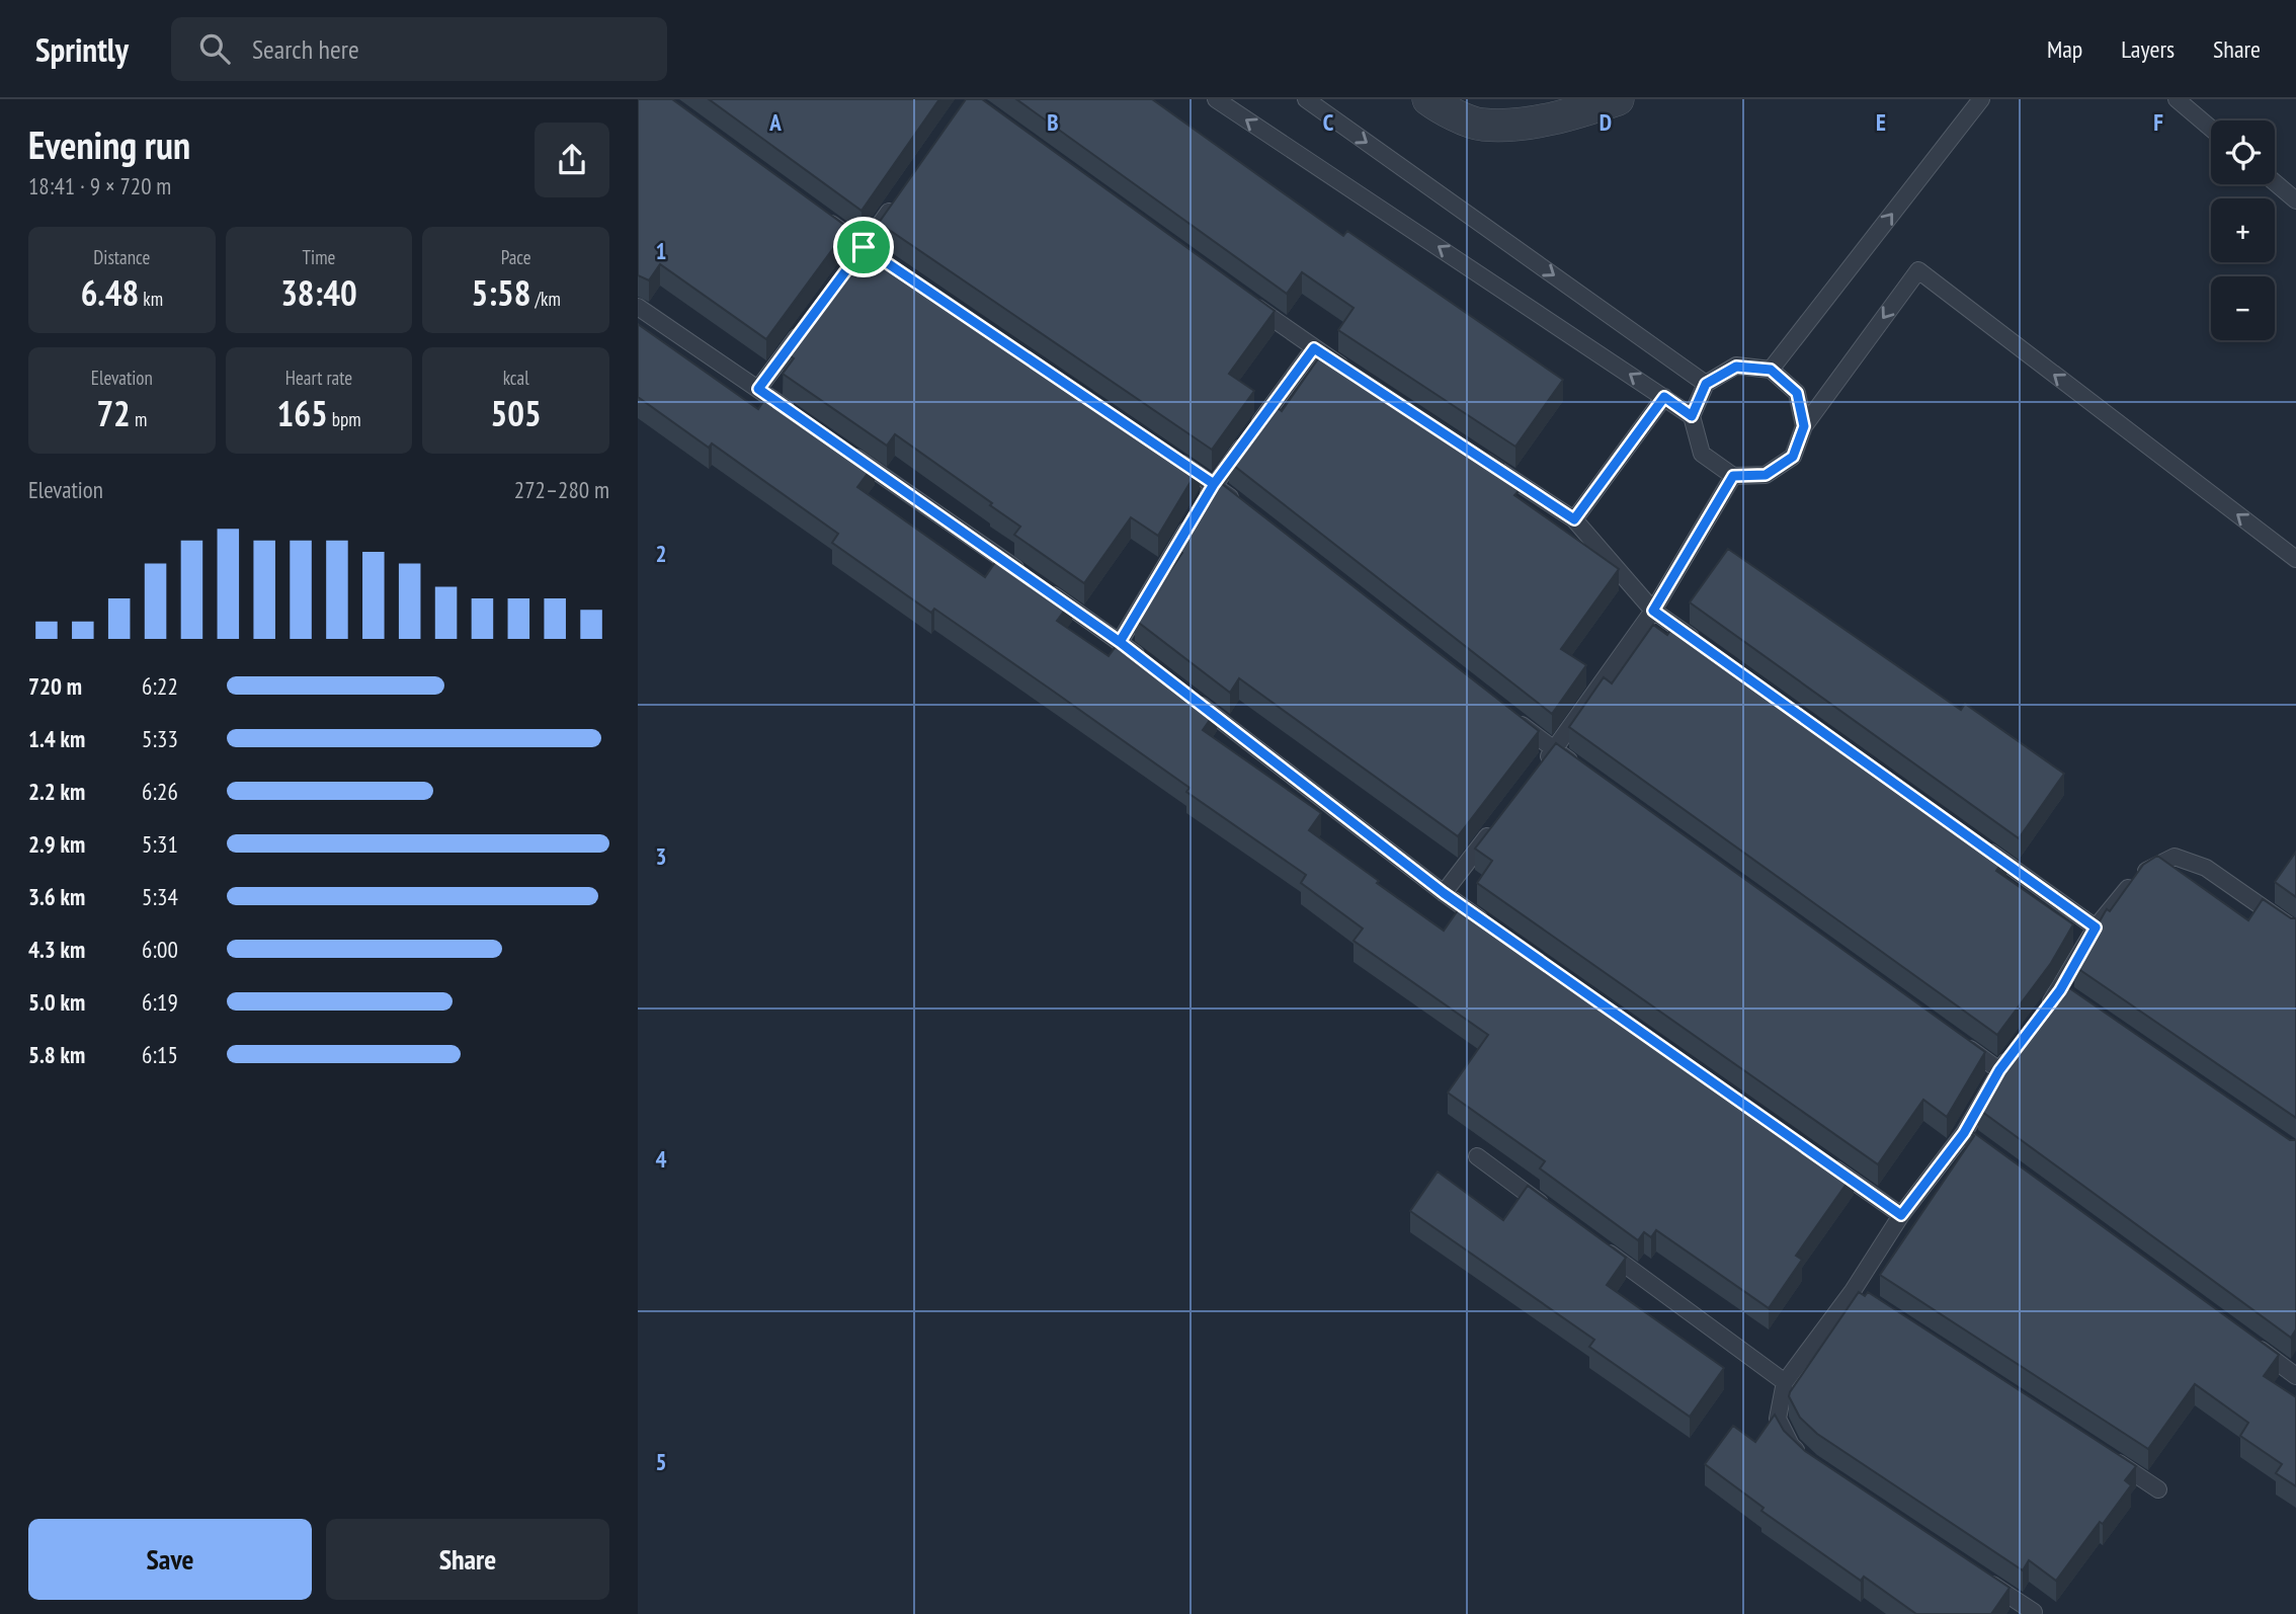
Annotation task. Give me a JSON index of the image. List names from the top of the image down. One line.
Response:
{"page":{"header":"Sprintly","search":"Search here","nav":["Map","Layers","Share"],"heading":["Evening run","18:41 · 9 × 720 m"],"map_buttons":["+","−"],"stats":[["Distance","6.48 km"],["Time","38:40"],["Pace","5:58 /km"],["Elevation","72 m"],["Heart rate","165 bpm"],["kcal","505"]],"chart":["Elevation","272–280 m"],"list":[{"name":"720 m","note":"6:22"},{"name":"1.4 km","note":"5:33"},{"name":"2.2 km","note":"6:26"},{"name":"2.9 km","note":"5:31"},{"name":"3.6 km","note":"5:34"},{"name":"4.3 km","note":"6:00"},{"name":"5.0 km","note":"6:19"},{"name":"5.8 km","note":"6:15"}],"buttons":["Save","Share"]},"grid":{"columns":["A","B","C","D","E","F"],"rows":["1","2","3","4","5"]}}
